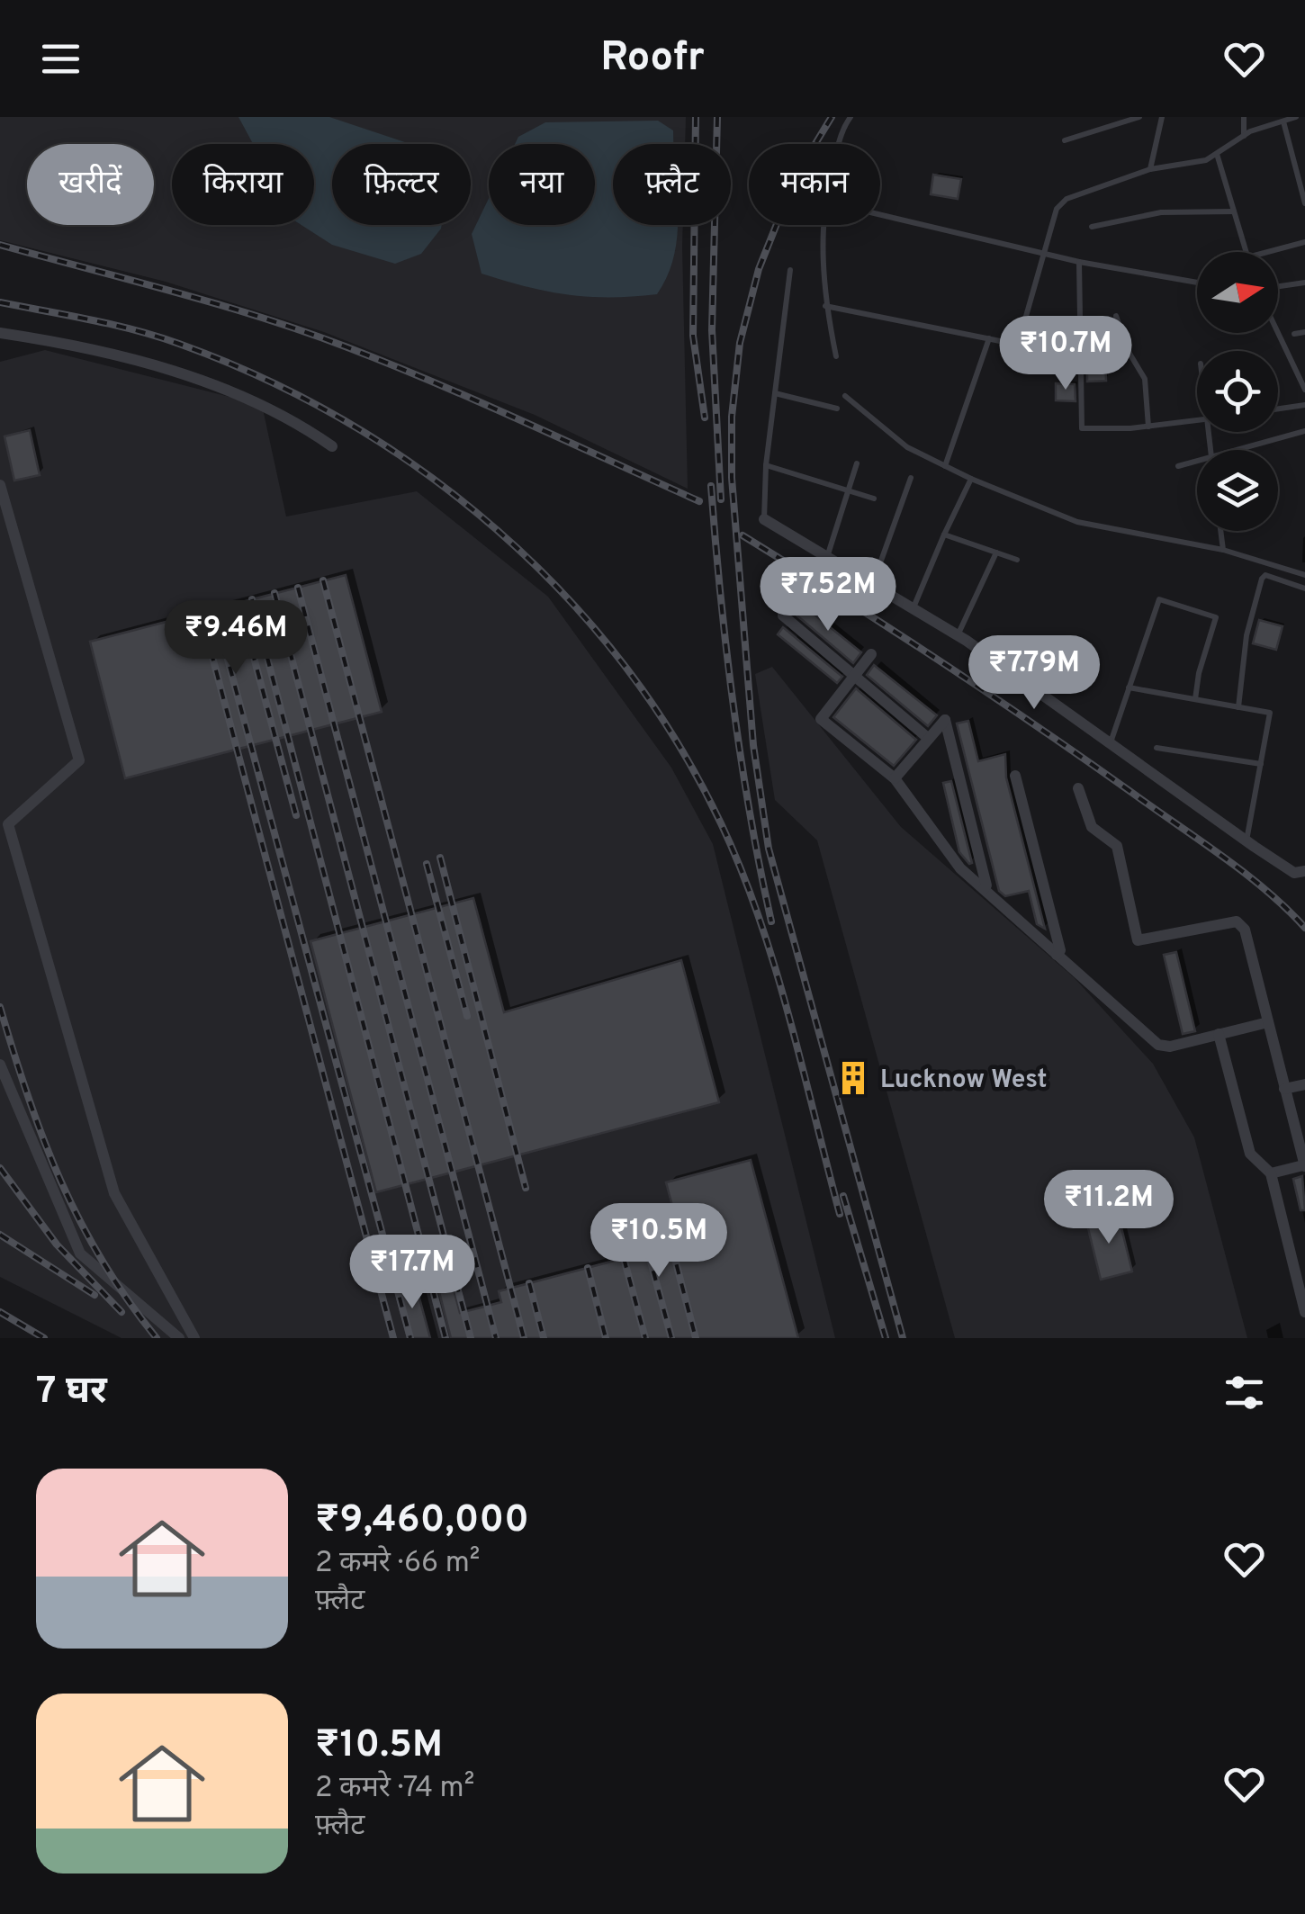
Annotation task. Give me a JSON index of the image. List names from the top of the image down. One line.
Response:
{"places":{"building":["Lucknow West"]},"north":"right","page":{"header":"Roofr","chip":["खरीदें","किराया","फ़िल्टर","नया","फ़्लैट","मकान"],"price":["₹10.7M","₹7.52M","₹9.46M","₹7.79M","₹11.2M","₹10.5M","₹17.7M"],"heading":"7 घर","list":[{"name":"₹9,460,000","note":"2 कमरे · 66 m² · फ़्लैट"},{"name":"₹10.5M","note":"2 कमरे · 74 m² · फ़्लैट"}]}}
